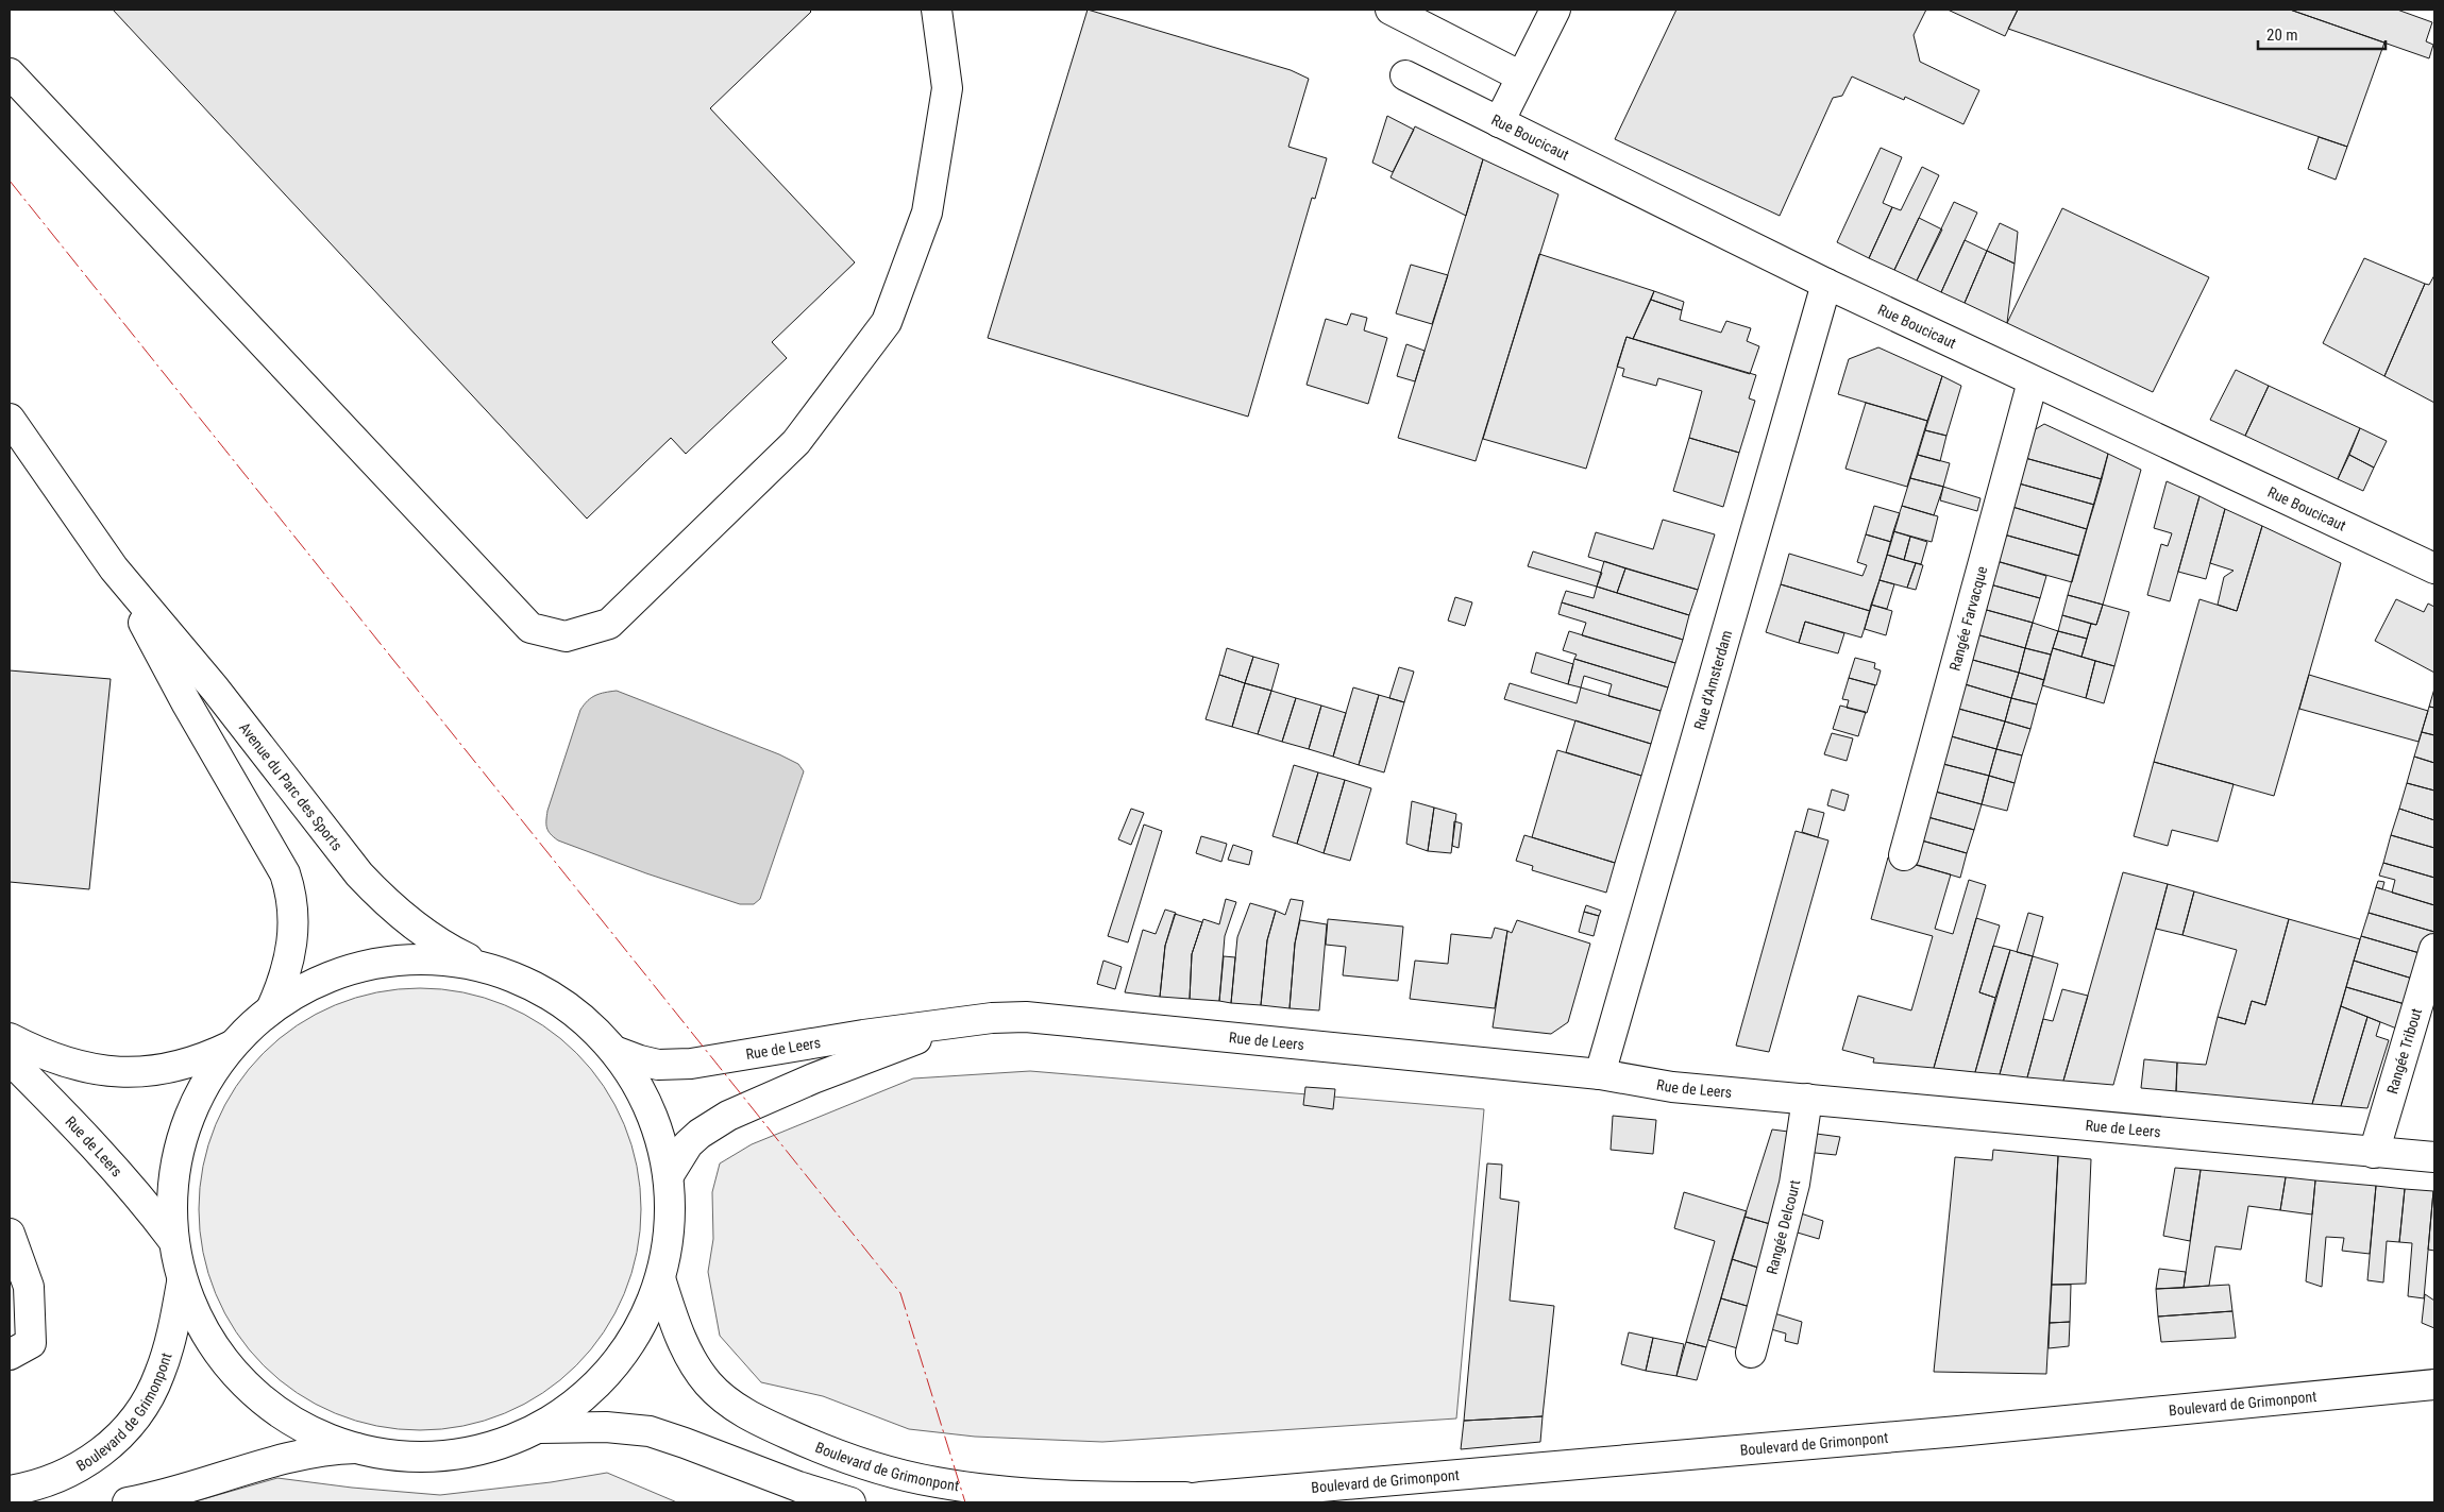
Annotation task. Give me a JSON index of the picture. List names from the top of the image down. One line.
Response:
{"streets":{"main road":["Rue Boucicaut","Rangée Farvacque","Rue d'Amsterdam","Avenue du Parc des Sports","Rue de Leers","Rangée Tribout","Rangée Delcourt","Boulevard de Grimonpont"]},"crossings":[["Rue Boucicaut","Rangée Farvacque"],["Rue Boucicaut","Rue d'Amsterdam"],["Rue d'Amsterdam","Rue de Leers"],["Rue de Leers","Rangée Tribout"],["Rue de Leers","Rangée Delcourt"]],"scale_bar":"20 m"}
